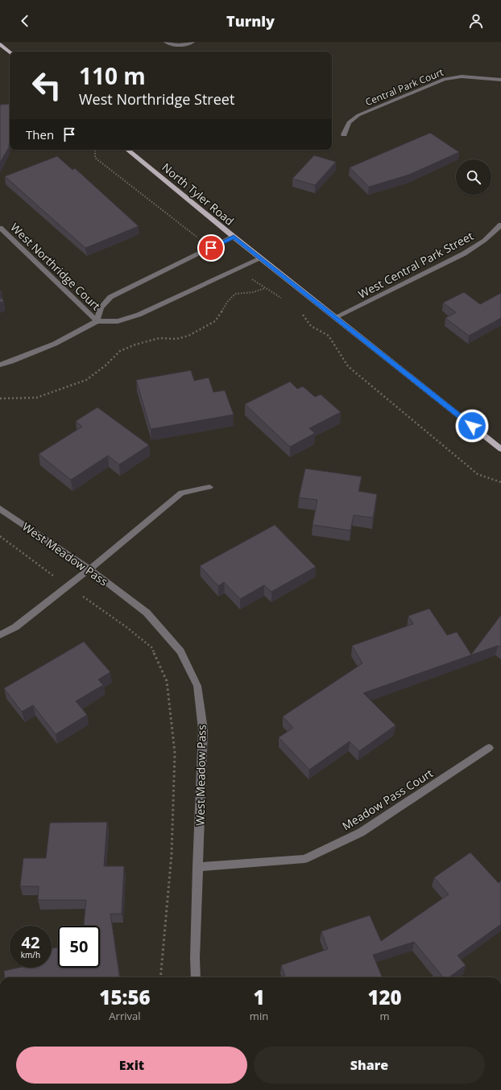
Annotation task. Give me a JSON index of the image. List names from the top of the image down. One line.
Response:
{"streets":{"main road":["North Tyler Road"],"street":["Central Park Court","West Central Park Street","West Northridge Court","West Meadow Pass","Meadow Pass Court"]},"crossings":[["North Tyler Road","West Central Park Street"],["West Meadow Pass","Meadow Pass Court"]],"page":{"header":"Turnly","turn":["110 m","West Northridge Street"],"then":"Then","speed":"42 km/h","limit":"50","eta":["15:56","Arrival","1","min","120","m"],"buttons":["Exit","Share"]}}
